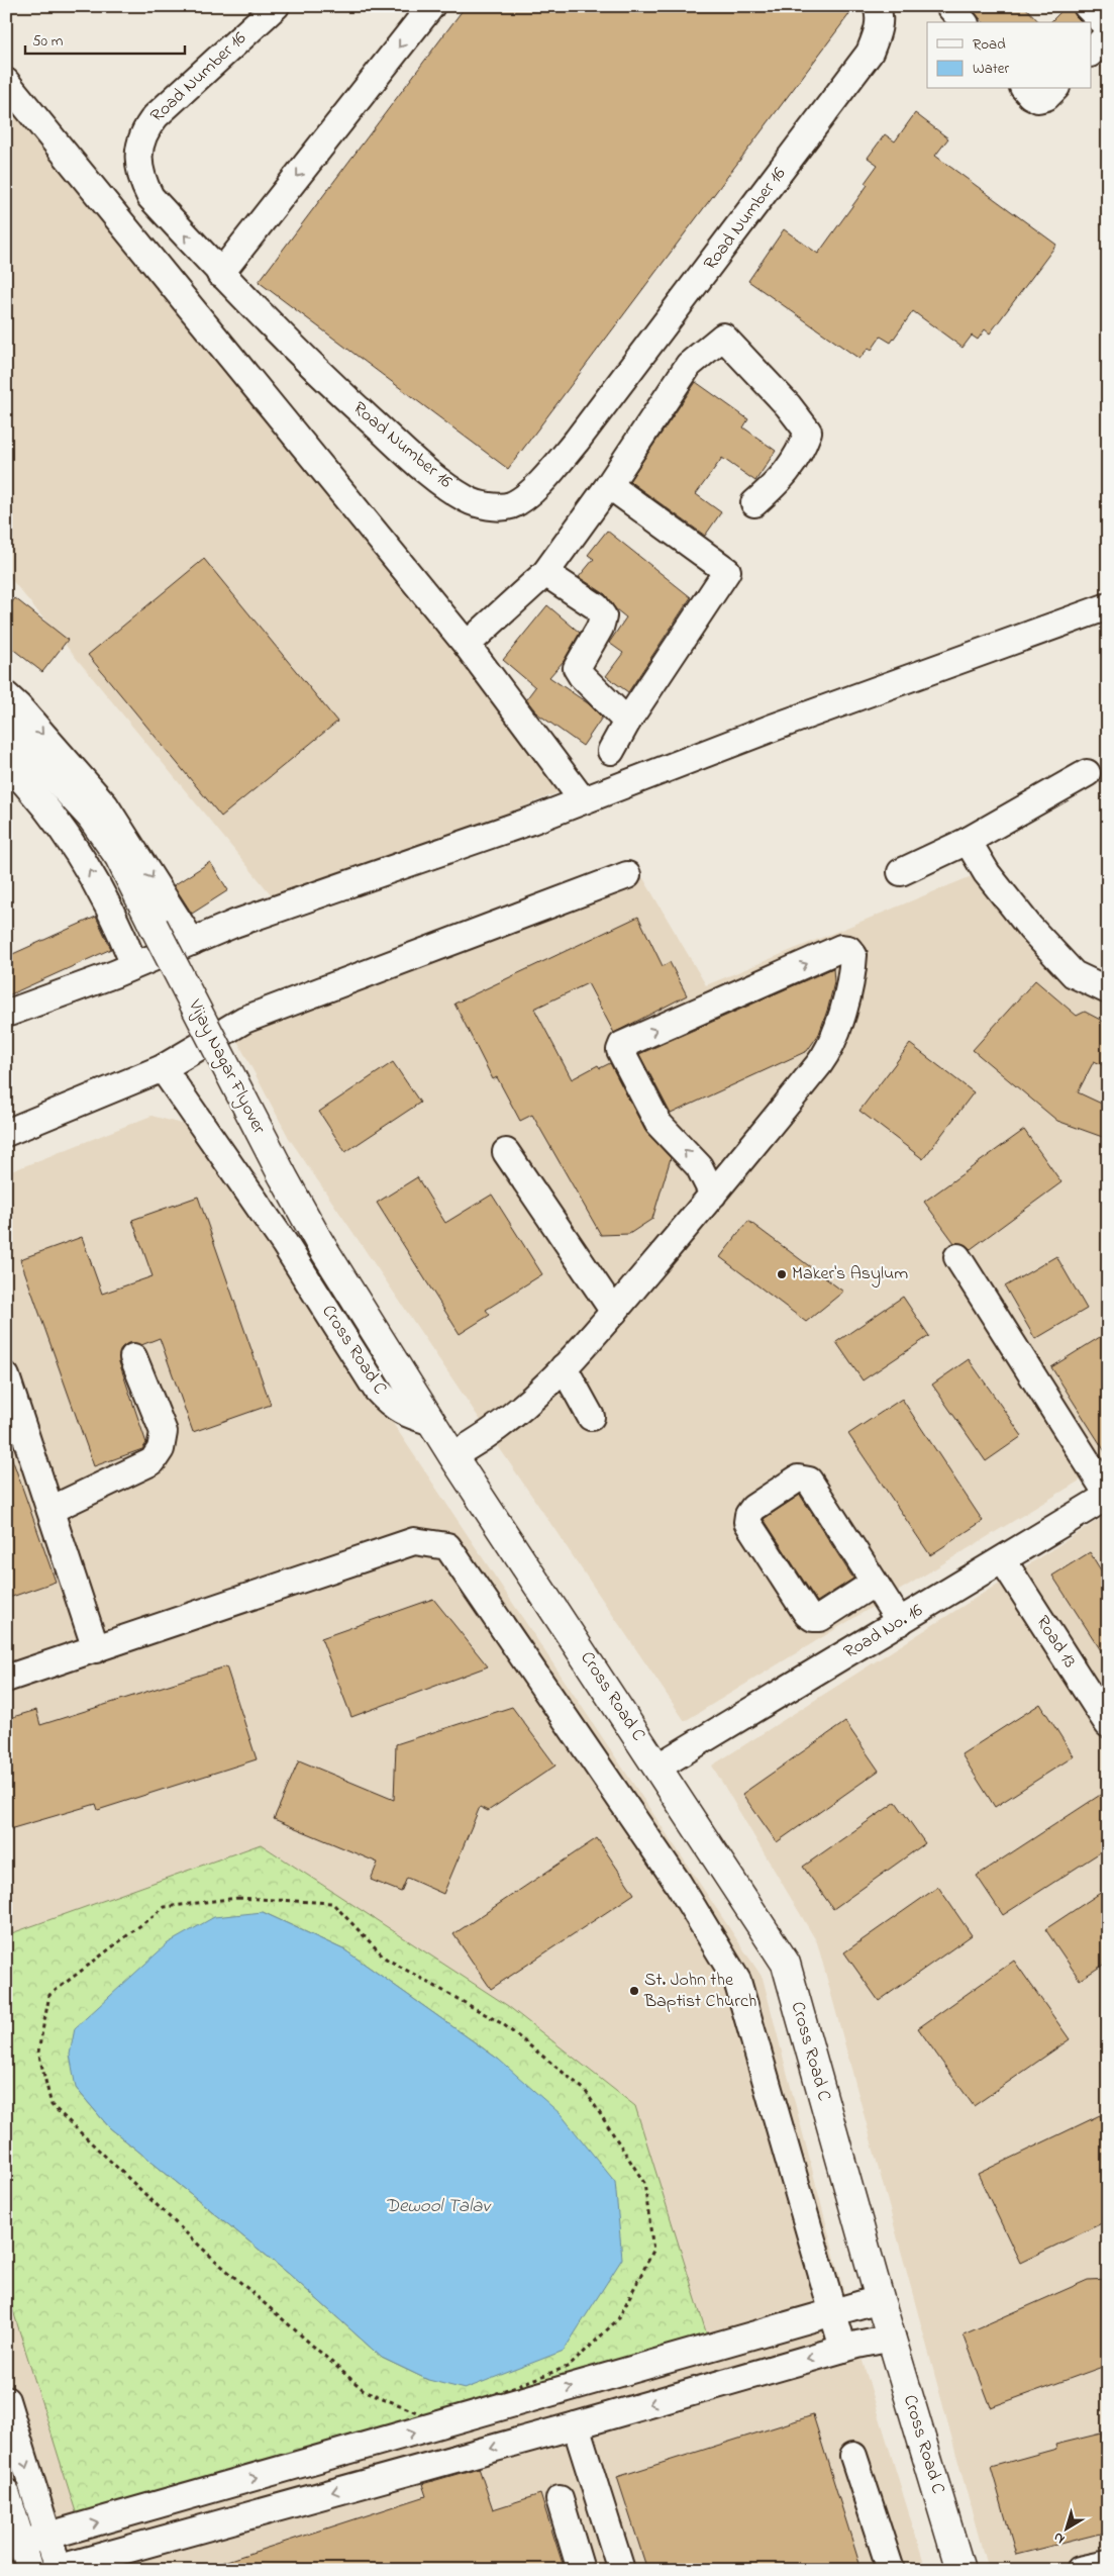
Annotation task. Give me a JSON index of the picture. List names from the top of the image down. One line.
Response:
{"streets":{"main road":["Vijay Nagar Flyover","Cross Road C"],"street":["Road Number 16","Road No. 16","Road 13"]},"crossings":[["Vijay Nagar Flyover","Cross Road C"],["Cross Road C","Road No. 16"],["Road No. 16","Road 13"]],"water":["Dewool Talav"],"places":["Maker's Asylum","St. John the Baptist Church"],"legend":["Road","Water"],"scale_bar":"50 m","north":"bottom left"}
